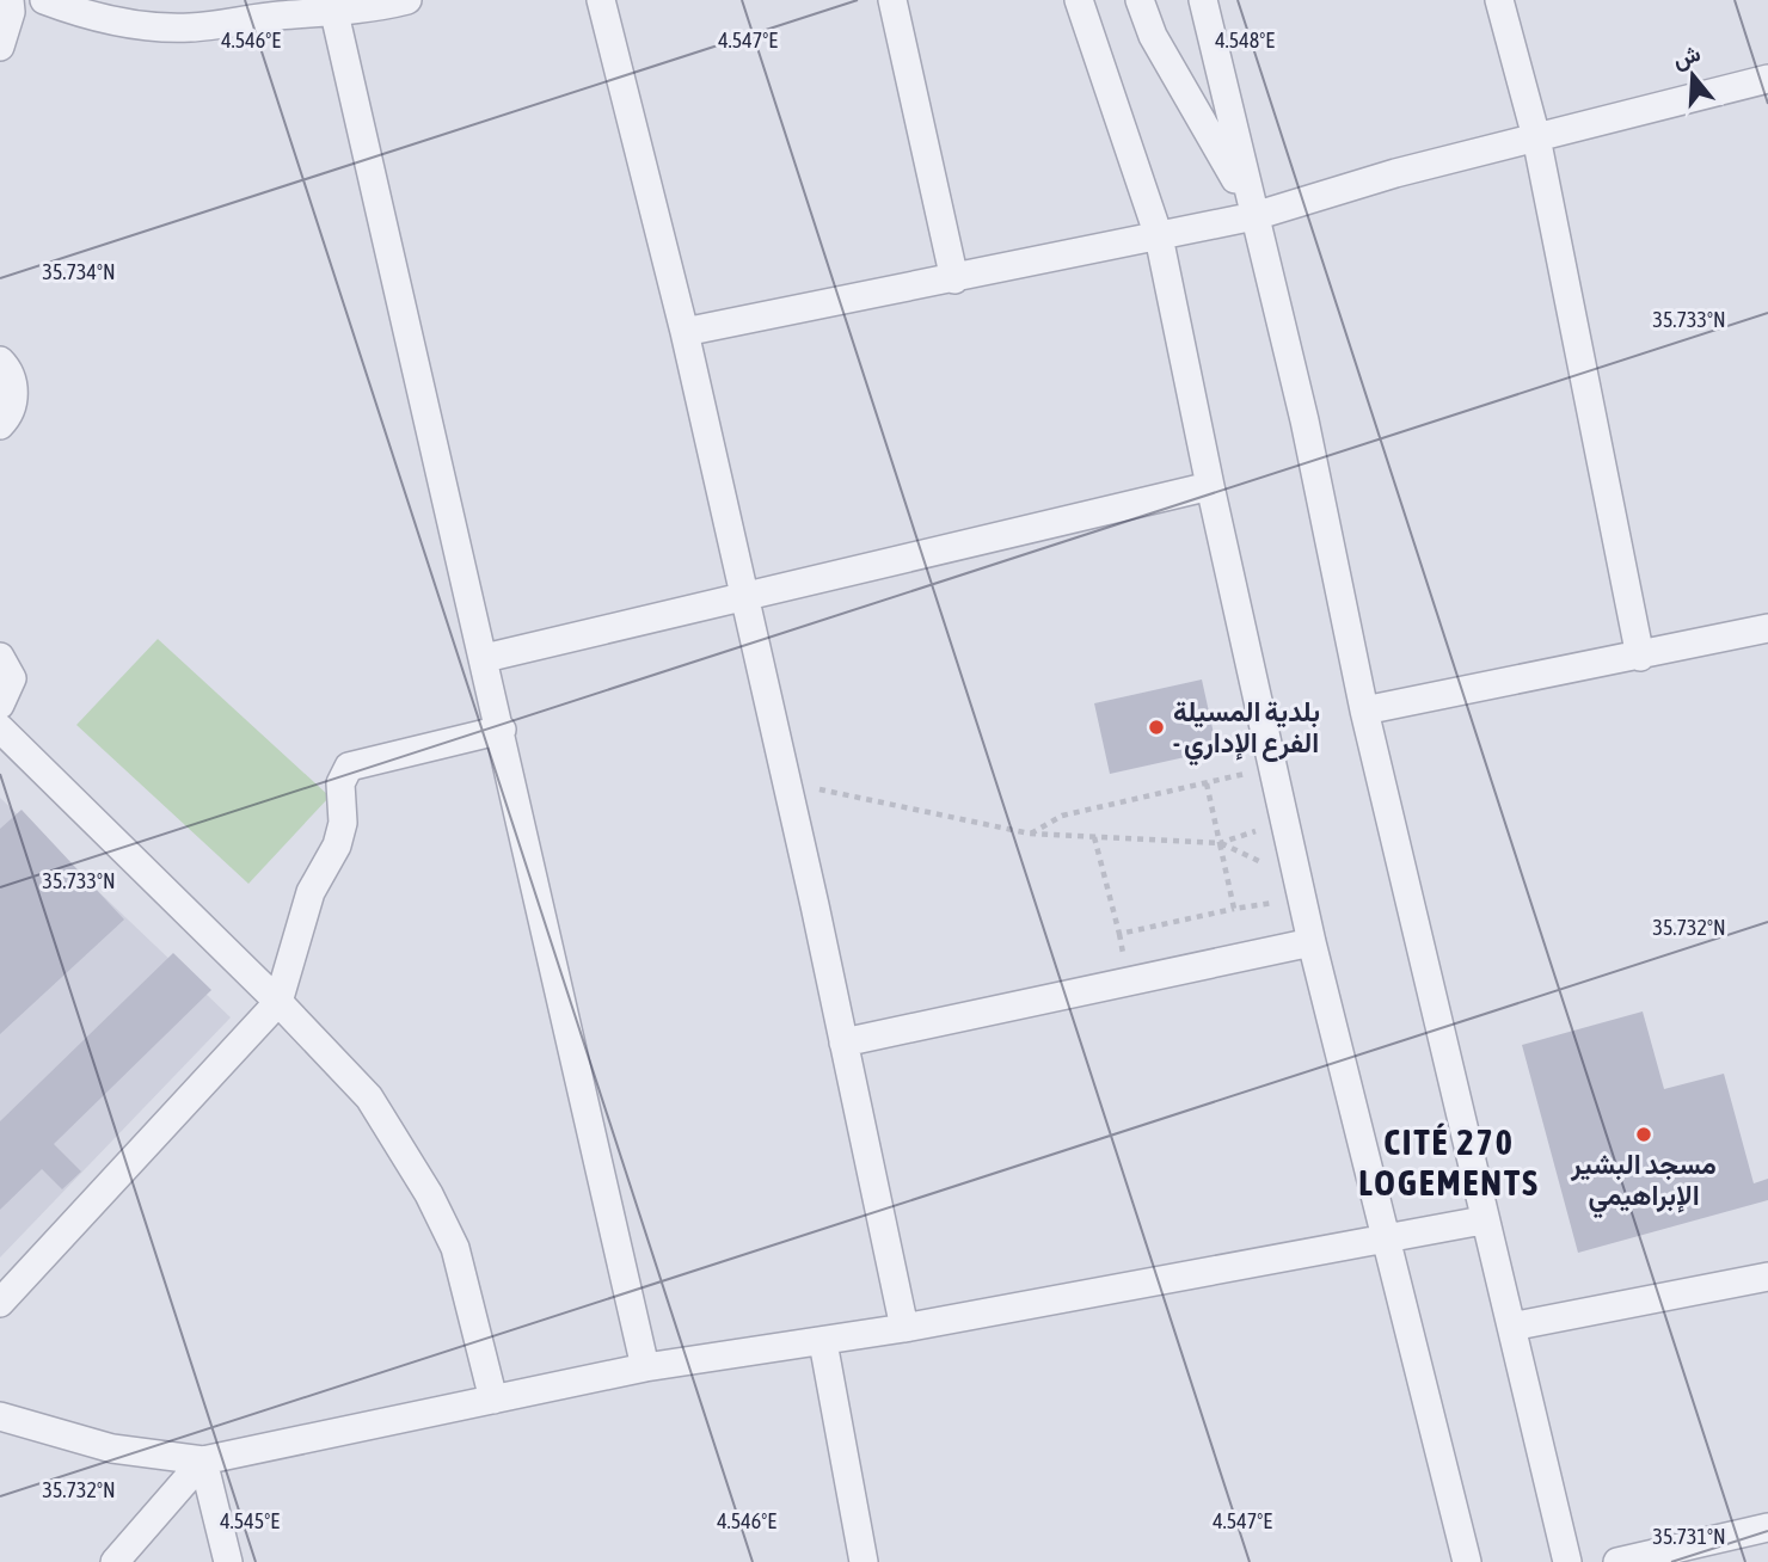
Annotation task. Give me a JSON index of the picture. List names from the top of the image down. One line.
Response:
{"districts":["CITÉ 270 LOGEMENTS"],"places":["بلدية المسيلة - الفرع الإداري","مسجد البشير الإبراهيمي"],"north":"top","coordinates":["4.546°E","4.547°E","4.548°E","35.734°N","35.733°N","35.732°N","4.545°E","35.731°N"]}
